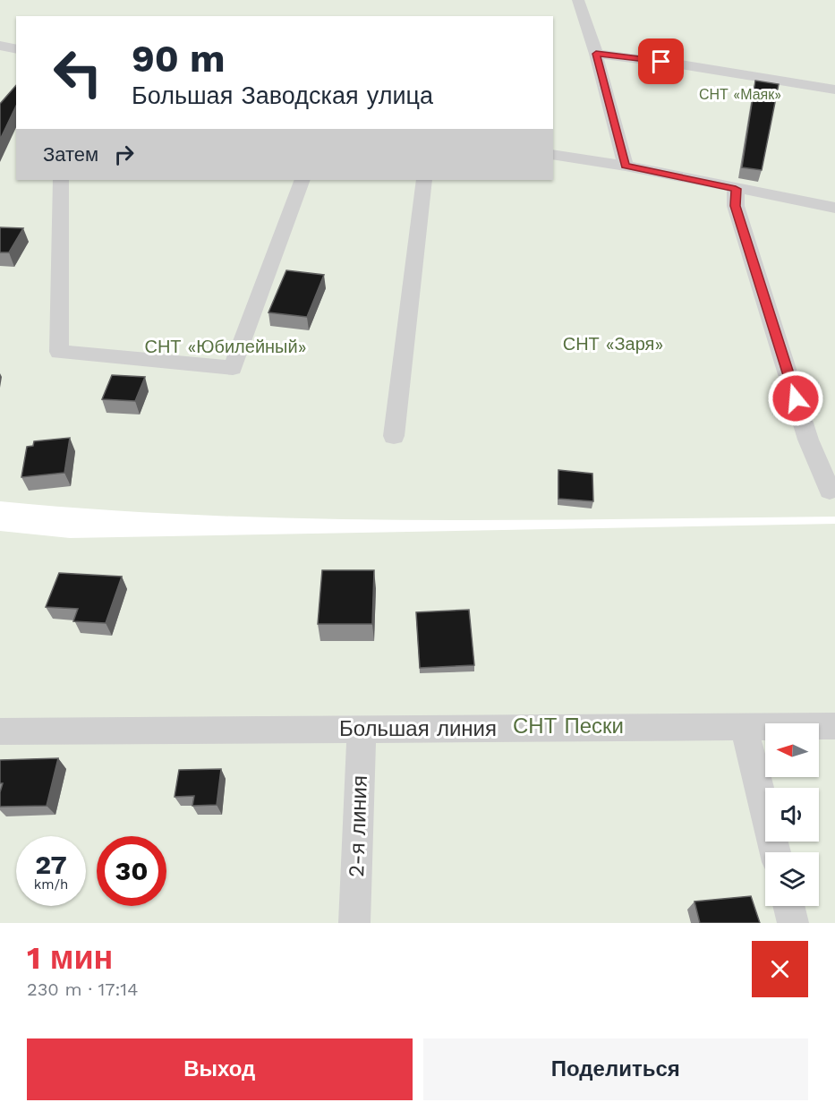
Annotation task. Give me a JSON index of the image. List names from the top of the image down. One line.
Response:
{"streets":{"street":["Большая линия","2-я линия"]},"crossings":[["Большая линия","2-я линия"]],"parks":["СНТ «Маяк»","СНТ «Заря»","СНТ «Юбилейный»","СНТ Пески"],"north":"left","page":{"turn":["90 m","Большая Заводская улица"],"then":"Затем","speed":"27 km/h","limit":"30","heading":["1 мин","230 m · 17:14"],"buttons":["Выход","Поделиться"]}}
